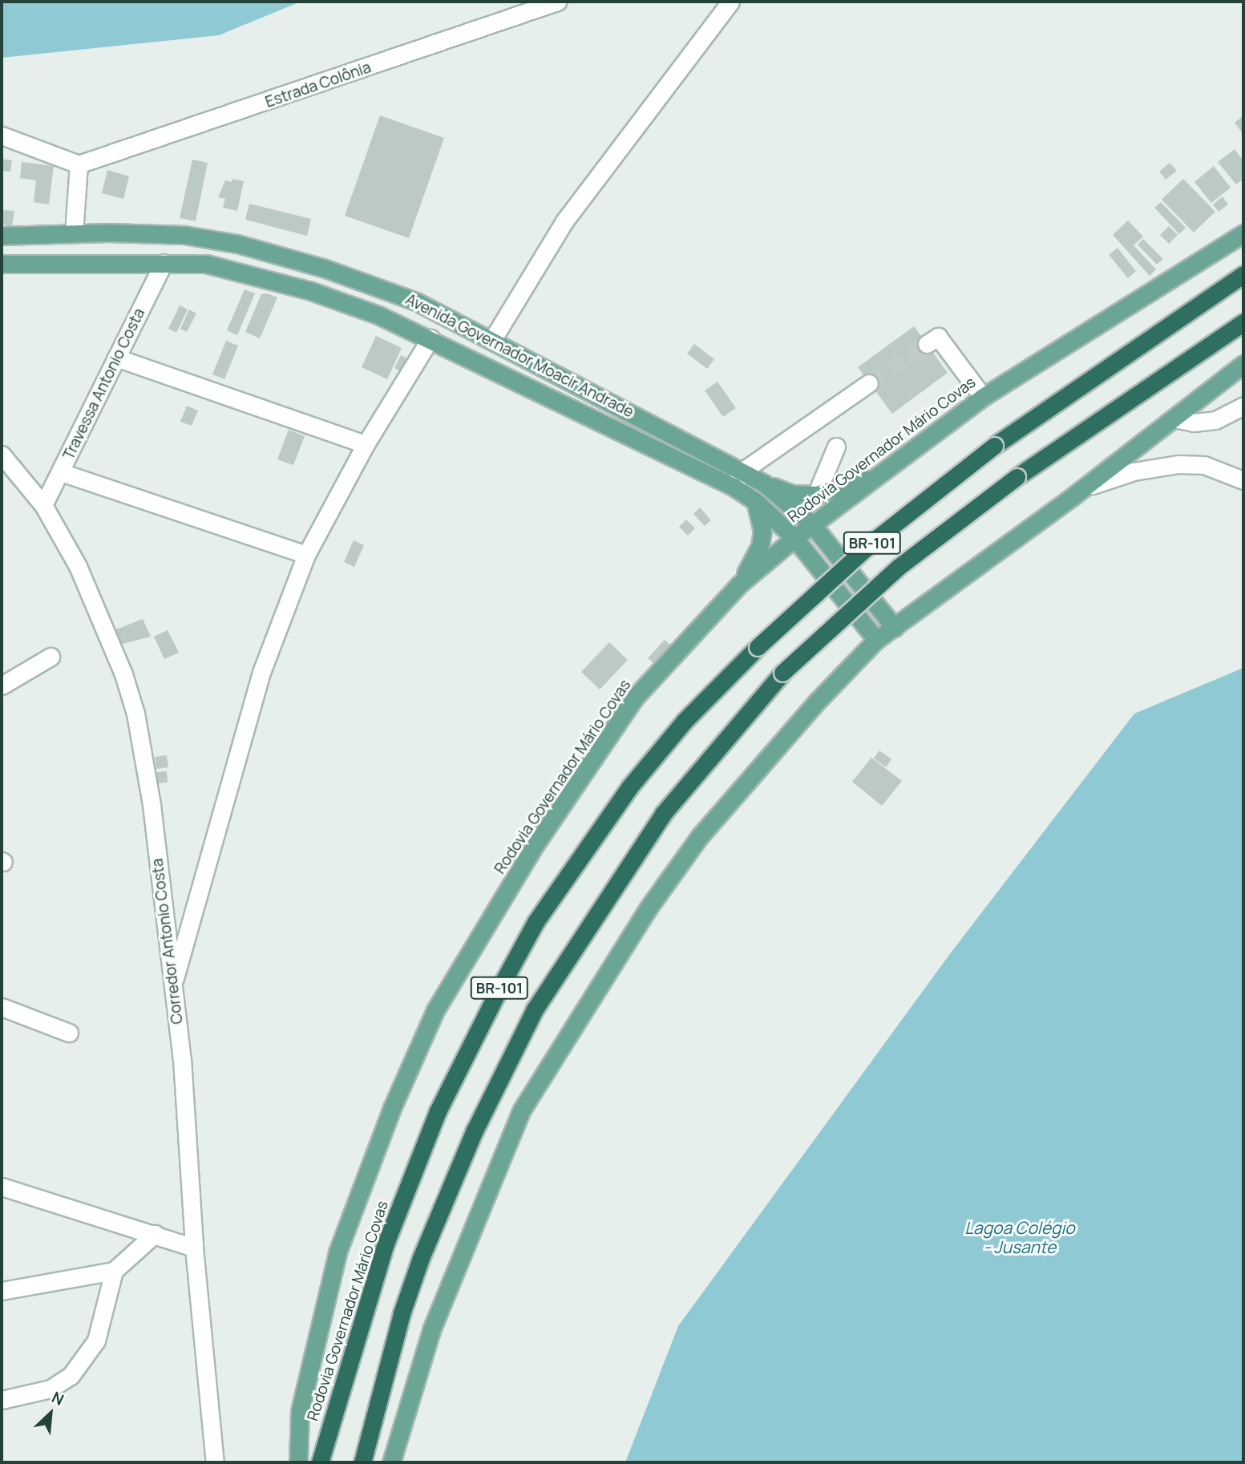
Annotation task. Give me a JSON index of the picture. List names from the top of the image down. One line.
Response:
{"streets":{"highway":["Rodovia Governador Mário Covas","BR-101"],"main road":["Avenida Governador Moacir Andrade"],"street":["Estrada Colônia","Travessa Antonio Costa","Corredor Antonio Costa"]},"crossings":[["Avenida Governador Moacir Andrade","Travessa Antonio Costa"],["Avenida Governador Moacir Andrade","Rodovia Governador Mário Covas"],["Travessa Antonio Costa","Corredor Antonio Costa"]],"water":["Lagoa Colégio - Jusante"],"north":"top right"}
